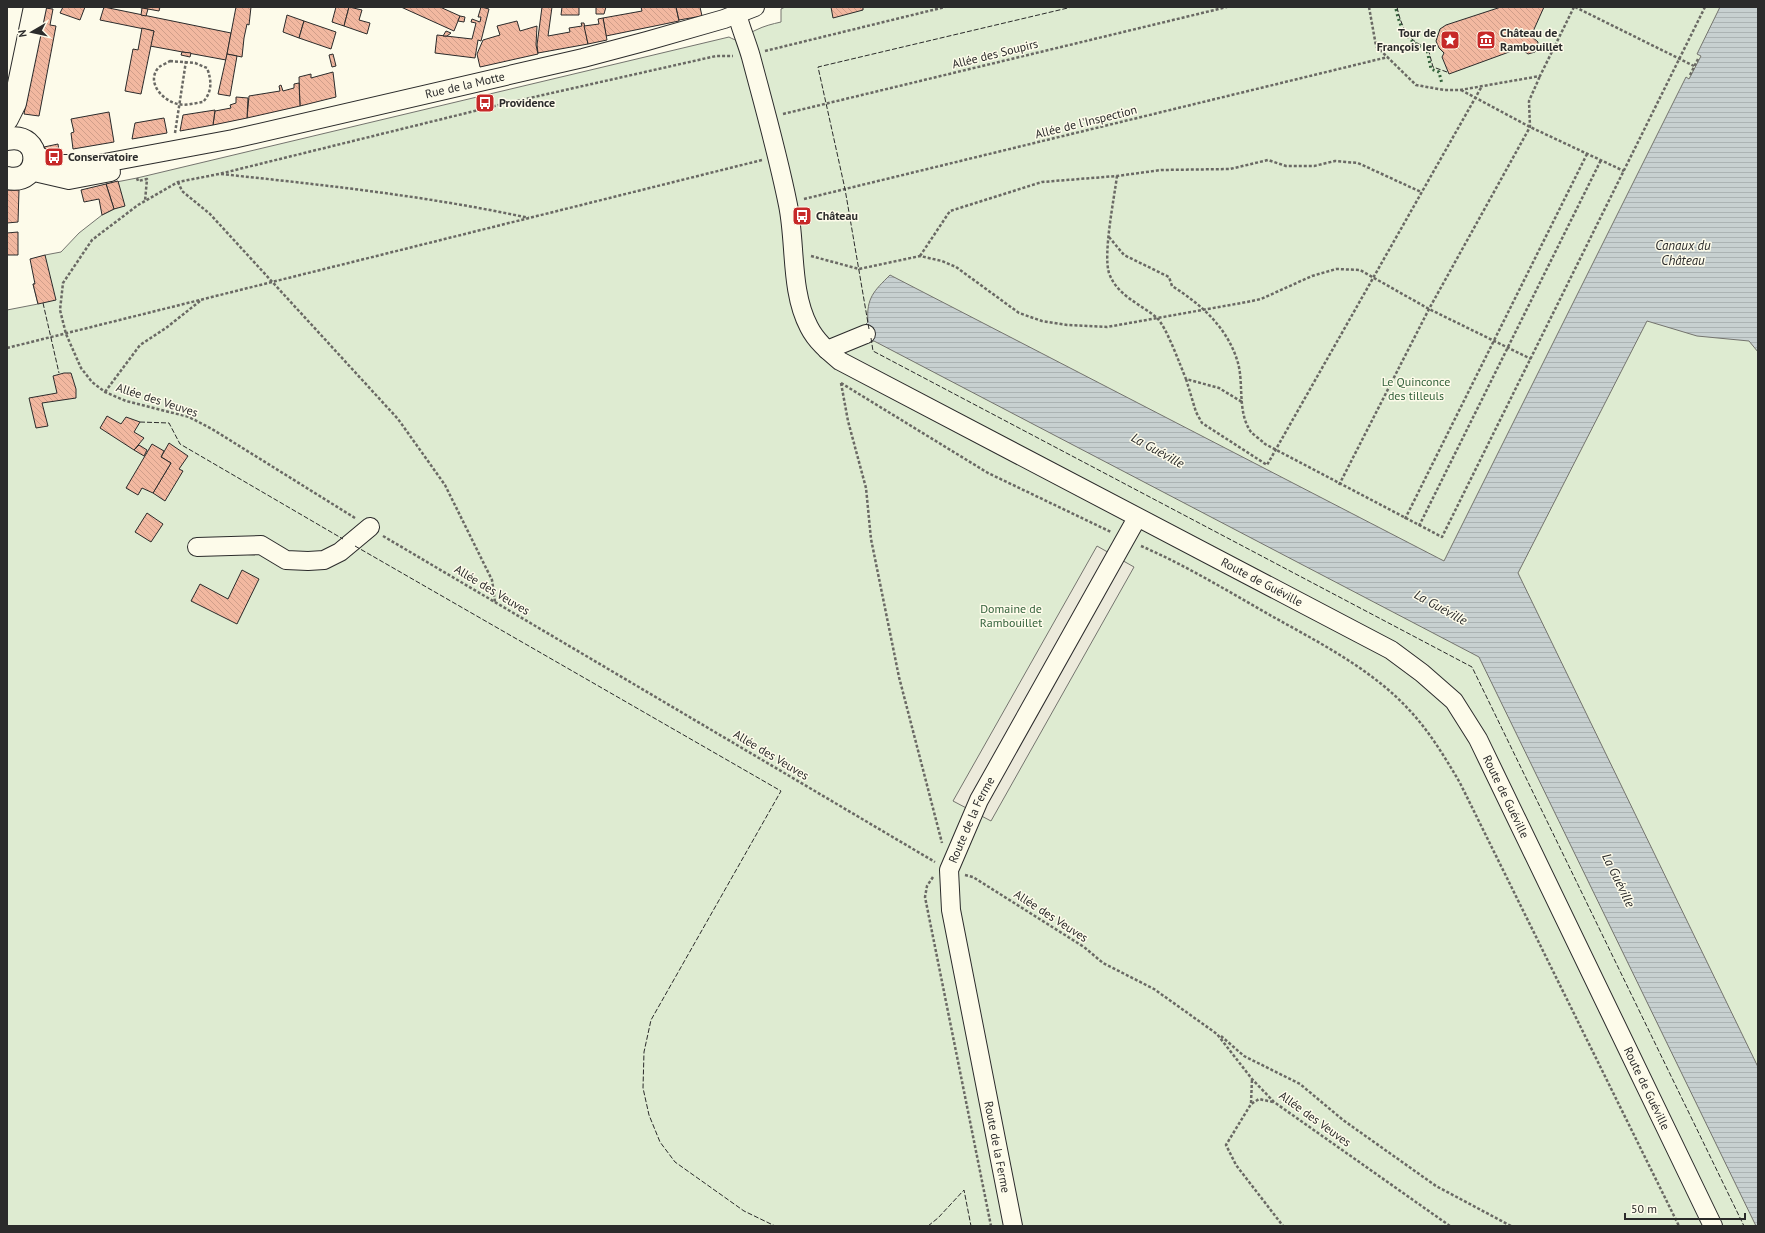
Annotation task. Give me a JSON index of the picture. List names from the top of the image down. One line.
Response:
{"streets":{"street":["Rue de la Motte","Route de Guéville","Route de la Ferme"],"path":["Allée des Soupirs","Allée de l'Inspection","Allée des Veuves"]},"crossings":[["Allée des Veuves","Route de la Ferme"],["Route de Guéville","Route de la Ferme"]],"water":["Canaux du Château","La Guéville"],"parks":["Le Quinconce des tilleuls","Domaine de Rambouillet"],"places":{"place":["Tour de François Ier"],"museum":["Château de Rambouillet"],"bus stop":["Providence","Conservatoire","Château"]},"scale_bar":"50 m","north":"left"}
